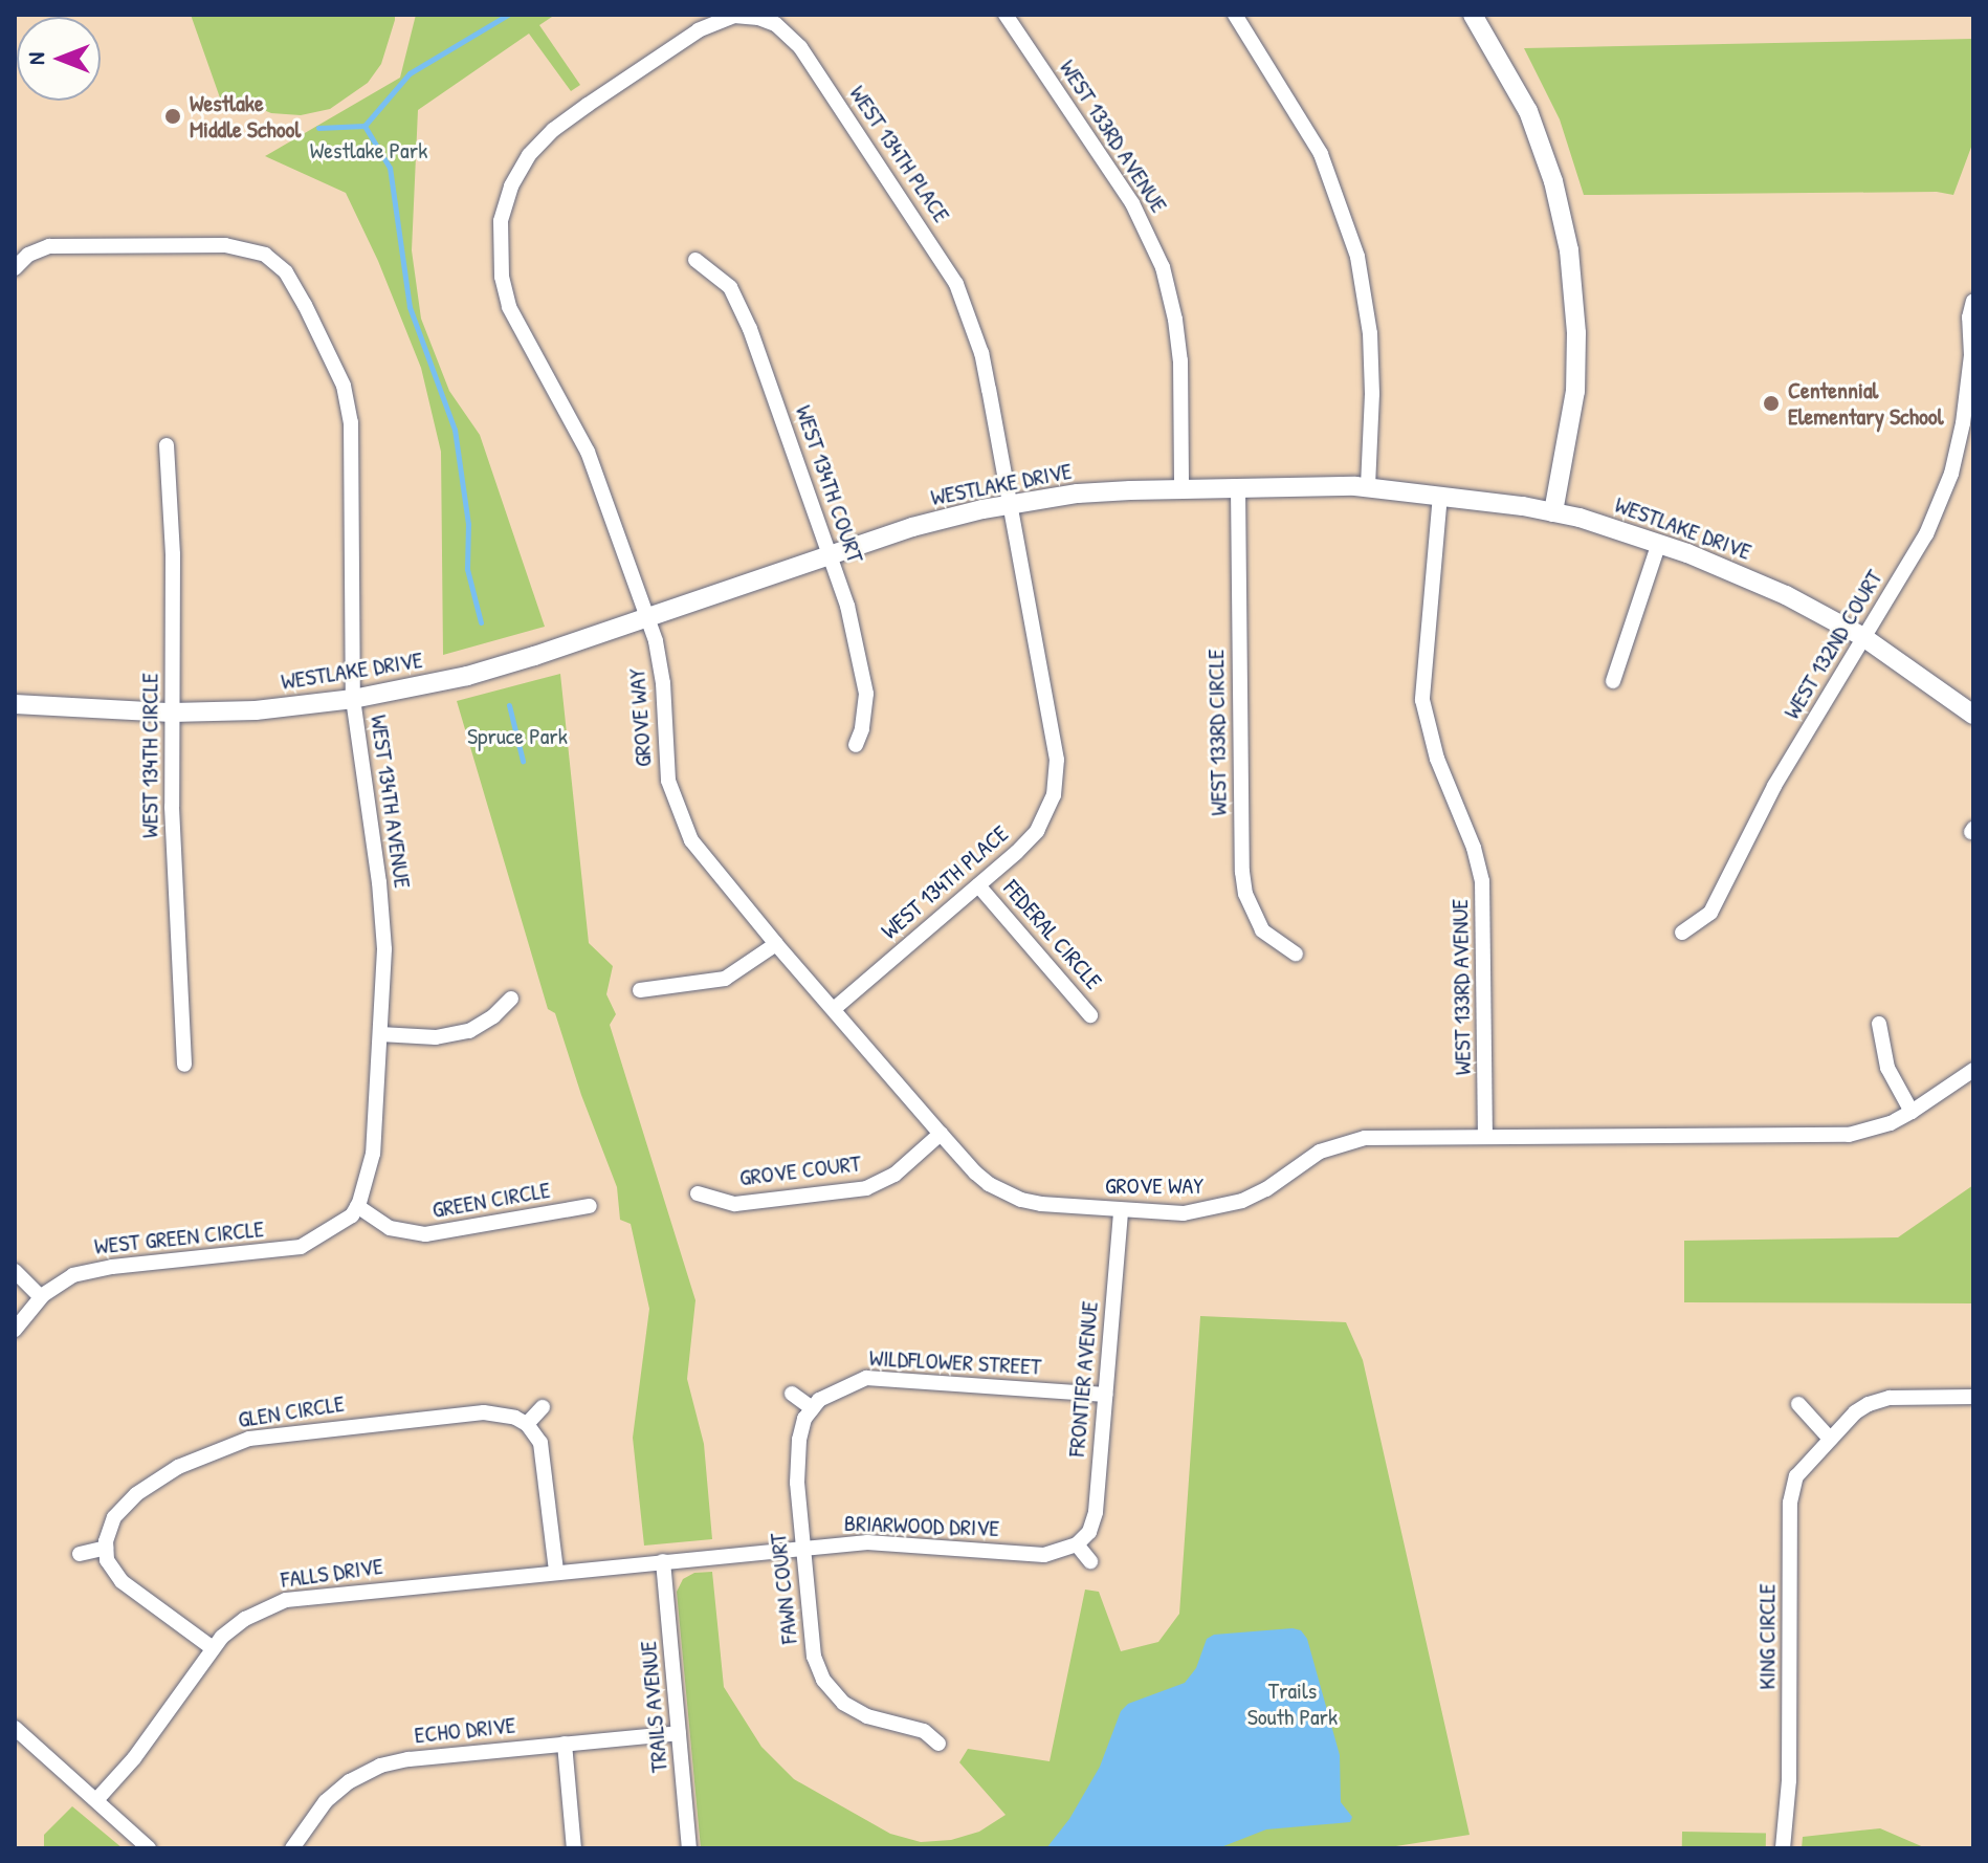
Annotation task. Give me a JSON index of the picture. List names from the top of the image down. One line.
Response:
{"streets":{"street":["WEST 133RD AVENUE","WEST 134TH PLACE","WEST 134TH COURT","WESTLAKE DRIVE","WEST 132ND COURT","GROVE WAY","WEST 133RD CIRCLE","WEST 134TH CIRCLE","WEST 134TH AVENUE","FEDERAL CIRCLE","GROVE COURT","GREEN CIRCLE","WEST GREEN CIRCLE","WILDFLOWER STREET","FRONTIER AVENUE","GLEN CIRCLE","BRIARWOOD DRIVE","FALLS DRIVE","FAWN COURT","KING CIRCLE","TRAILS AVENUE","ECHO DRIVE"]},"crossings":[["WEST 133RD AVENUE","WESTLAKE DRIVE"],["WEST 133RD AVENUE","GROVE WAY"],["WEST 134TH PLACE","WESTLAKE DRIVE"],["WEST 134TH PLACE","GROVE WAY"],["WEST 134TH PLACE","FEDERAL CIRCLE"],["WEST 134TH COURT","WESTLAKE DRIVE"],["WESTLAKE DRIVE","WEST 132ND COURT"],["WESTLAKE DRIVE","GROVE WAY"],["WESTLAKE DRIVE","WEST 133RD CIRCLE"],["WESTLAKE DRIVE","WEST 134TH CIRCLE"],["WESTLAKE DRIVE","WEST 134TH AVENUE"],["GROVE WAY","GROVE COURT"],["GROVE WAY","FRONTIER AVENUE"],["WEST 134TH AVENUE","GREEN CIRCLE"],["WEST 134TH AVENUE","WEST GREEN CIRCLE"],["GREEN CIRCLE","WEST GREEN CIRCLE"],["WILDFLOWER STREET","FRONTIER AVENUE"],["WILDFLOWER STREET","FAWN COURT"],["FRONTIER AVENUE","BRIARWOOD DRIVE"],["BRIARWOOD DRIVE","FALLS DRIVE"],["BRIARWOOD DRIVE","FAWN COURT"],["BRIARWOOD DRIVE","TRAILS AVENUE"],["FALLS DRIVE","TRAILS AVENUE"],["TRAILS AVENUE","ECHO DRIVE"]],"parks":["Westlake Park","Spruce Park","Trails South Park"],"places":["Westlake Middle School","Centennial Elementary School"],"north":"left"}
